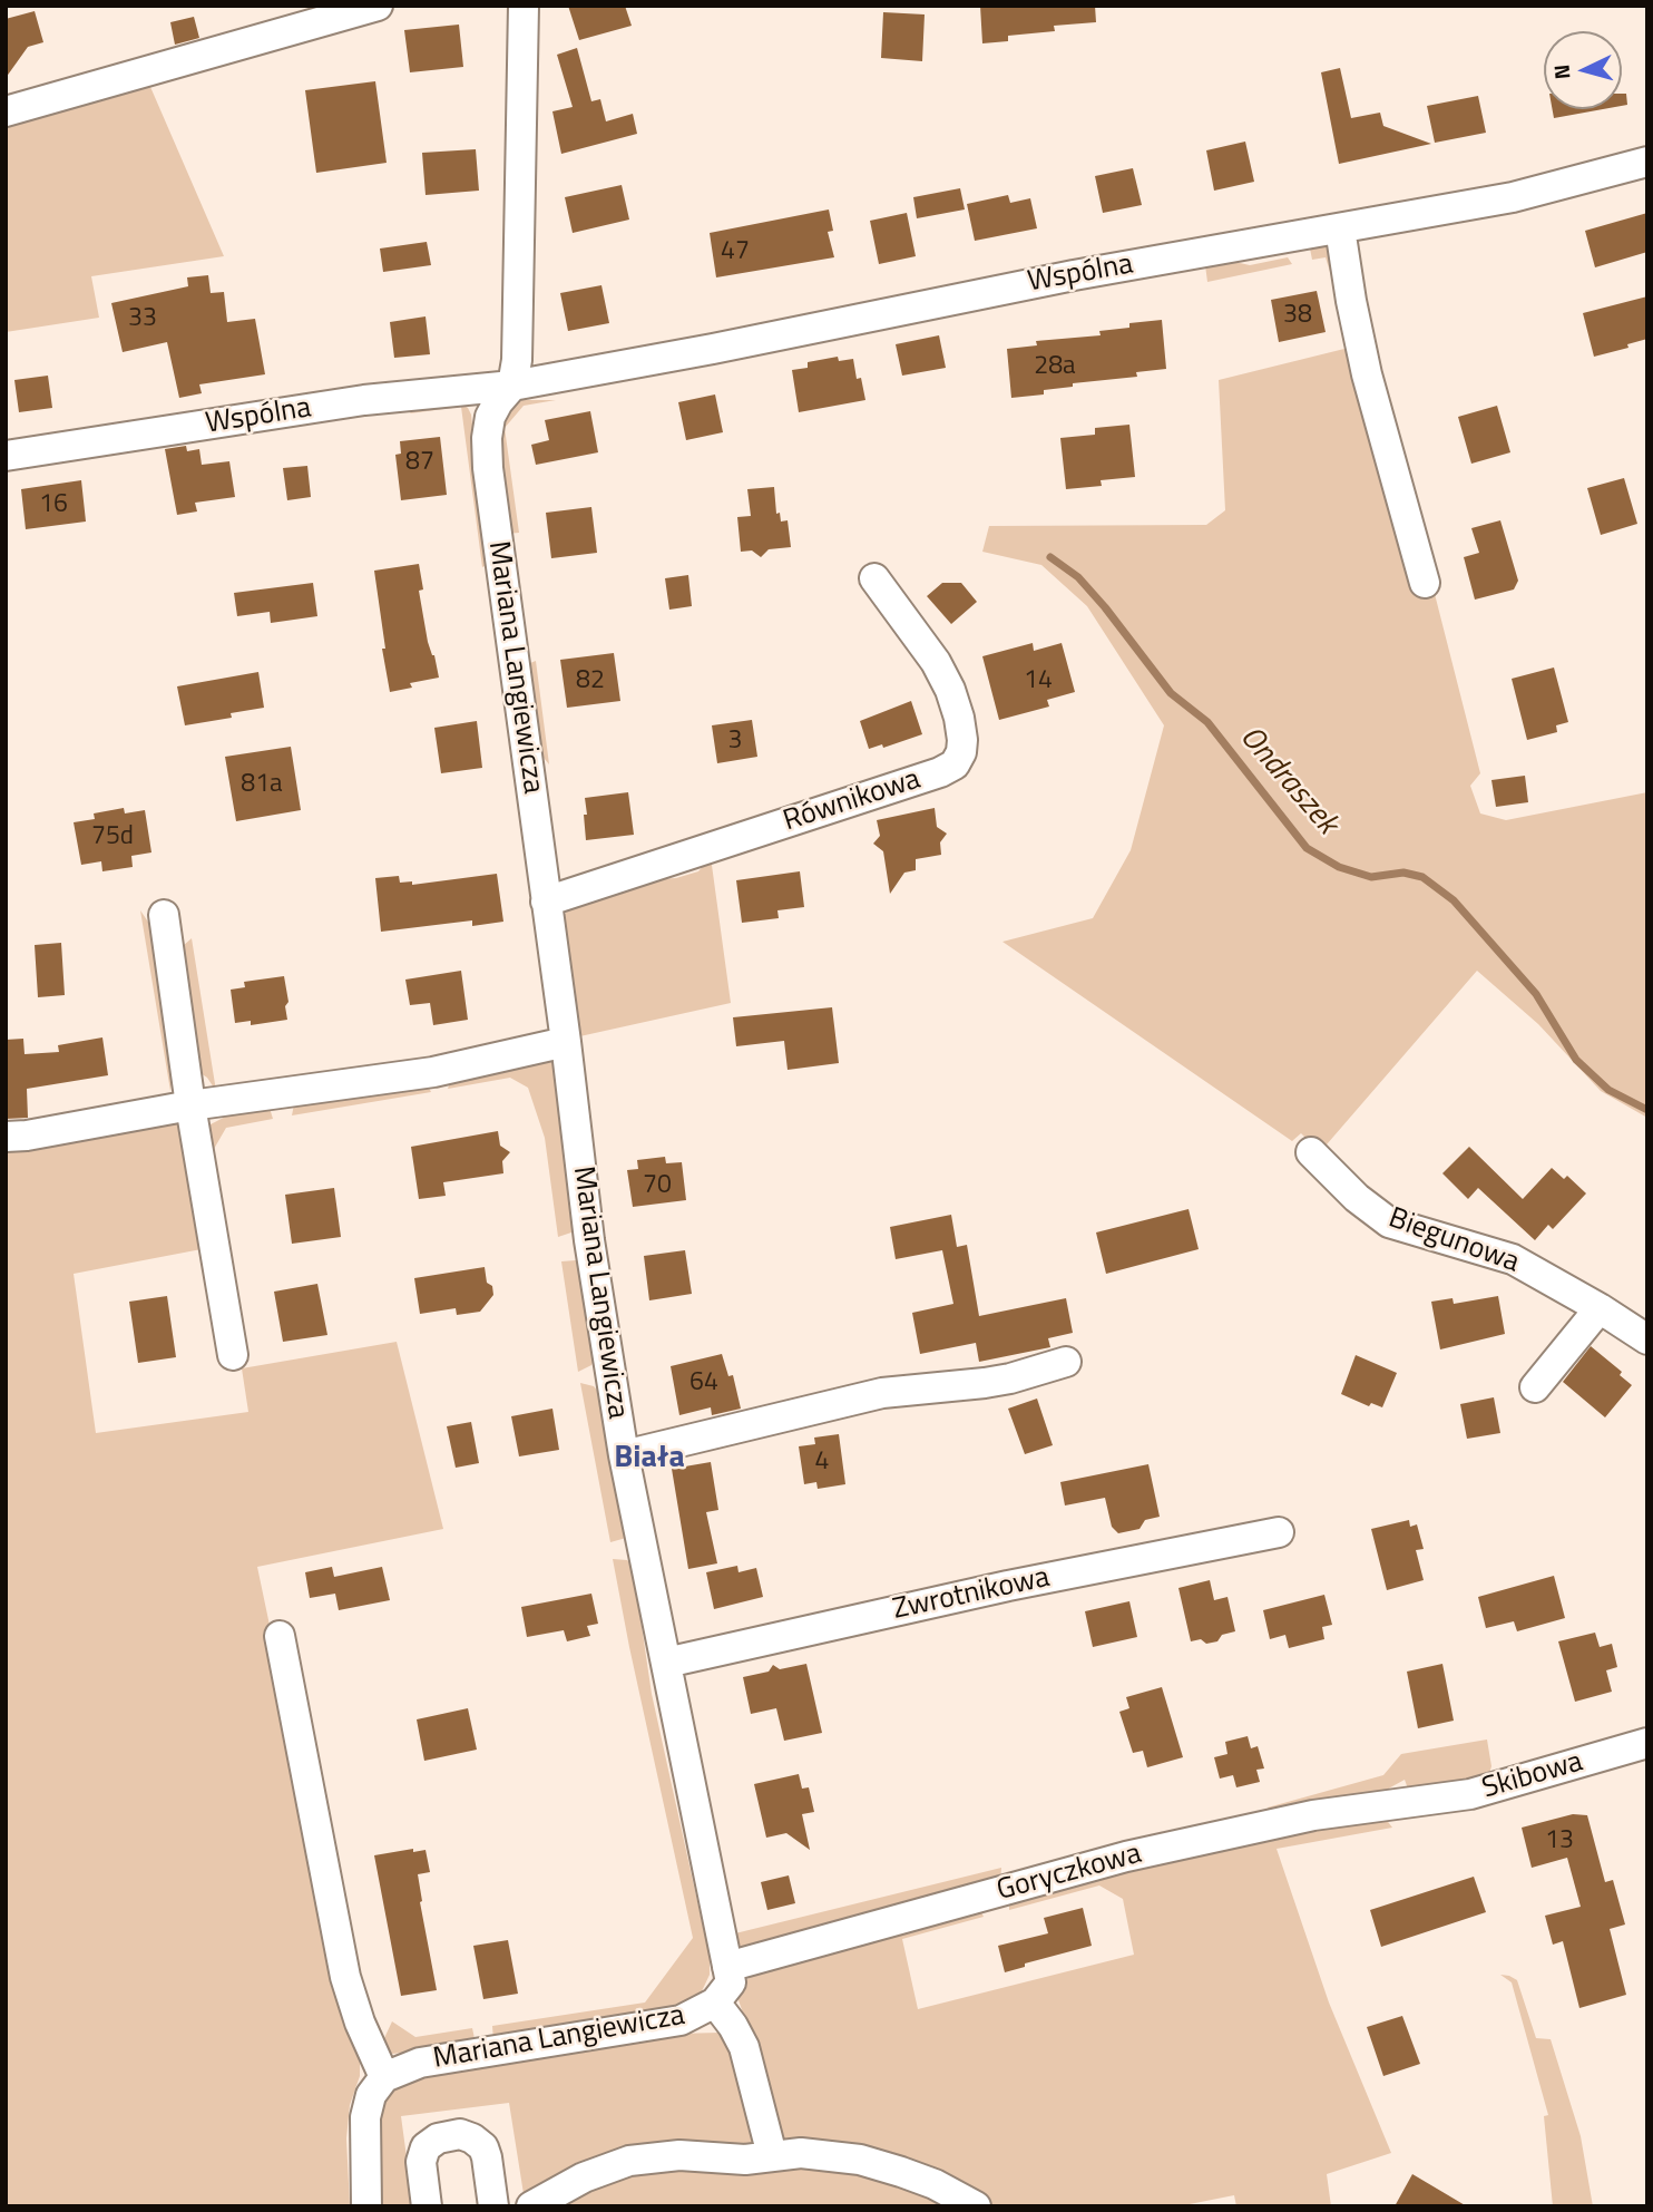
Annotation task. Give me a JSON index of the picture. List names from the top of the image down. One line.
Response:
{"streets":{"street":["Wspólna","Mariana Langiewicza","Równikowa","Biegunowa","Zwrotnikowa","Skibowa","Goryczkowa"]},"crossings":[["Wspólna","Mariana Langiewicza"],["Mariana Langiewicza","Równikowa"],["Mariana Langiewicza","Zwrotnikowa"],["Mariana Langiewicza","Goryczkowa"],["Skibowa","Goryczkowa"]],"districts":["Biała"],"water":["Ondraszek"],"house_numbers":["47","38","33","28a","87","16","82","14","3","81a","75d","70","64","4","13"],"north":"left"}
